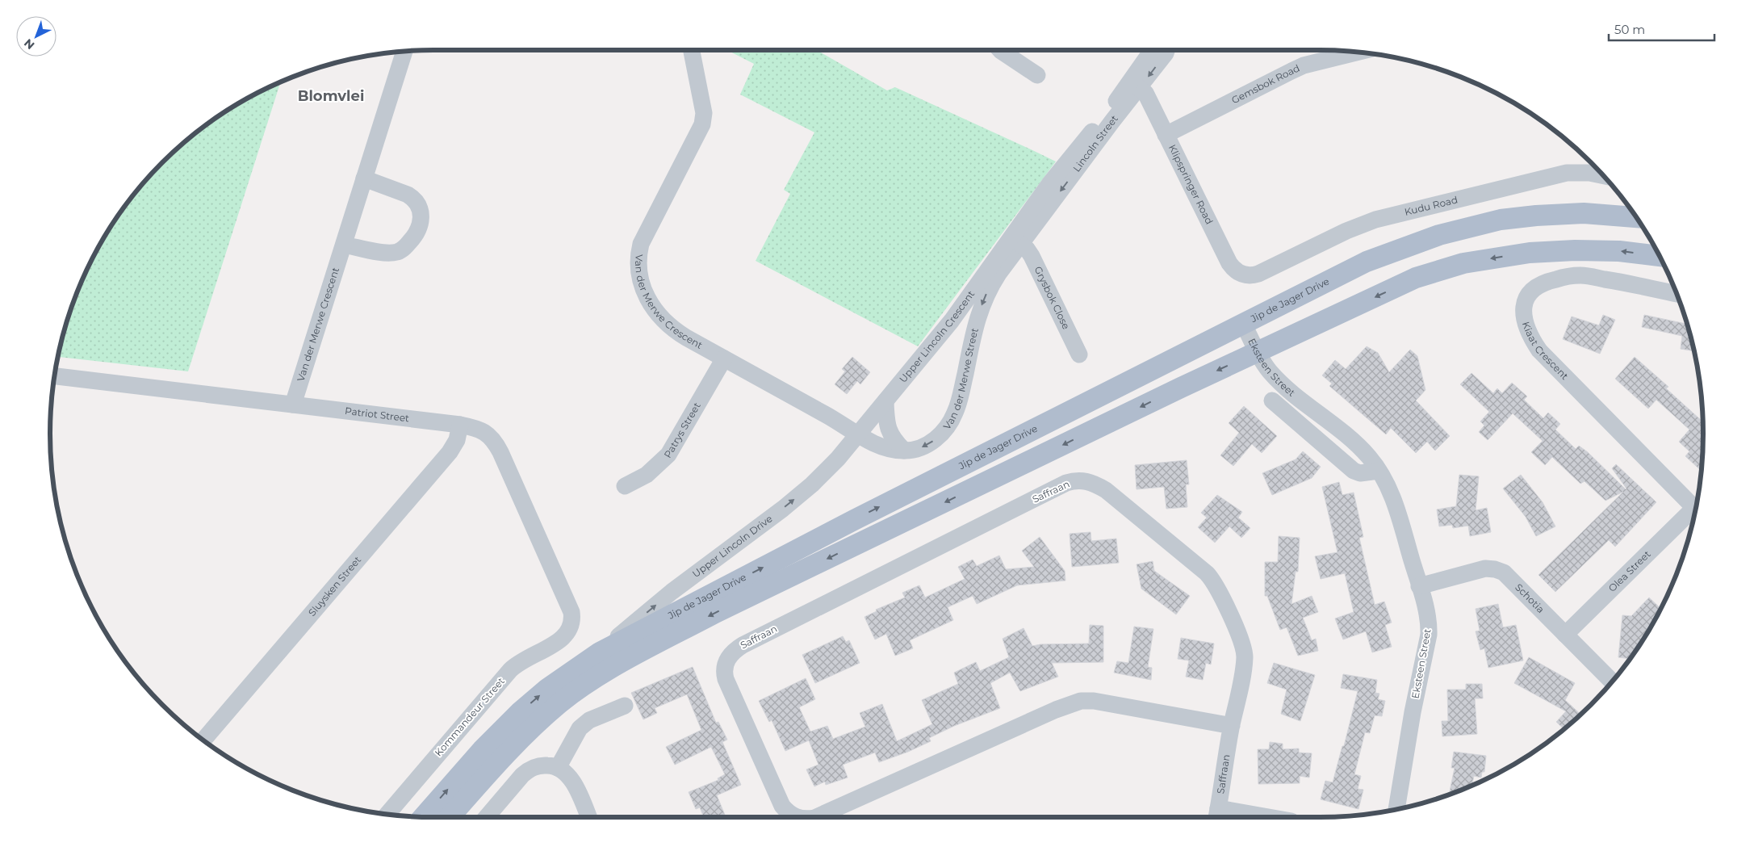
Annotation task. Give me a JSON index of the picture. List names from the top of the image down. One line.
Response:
{"streets":{"main road":["Jip de Jager Drive"],"street":["Gemsbok Road","Lincoln Street","Klipspringer Road","Kudu Road","Grysbok Close","Van der Merwe Crescent","Upper Lincoln Crescent","Kiaat Crescent","Eksteen Street","Van der Merwe Street","Patriot Street","Patrys Street","Saffraan","Upper Lincoln Drive","Olea Street","Sluysken Street","Schotia","Kommandeur Street"]},"crossings":[["Gemsbok Road","Klipspringer Road"],["Lincoln Street","Klipspringer Road"],["Lincoln Street","Grysbok Close"],["Lincoln Street","Upper Lincoln Crescent"],["Lincoln Street","Van der Merwe Street"],["Klipspringer Road","Kudu Road"],["Grysbok Close","Upper Lincoln Crescent"],["Grysbok Close","Van der Merwe Street"],["Van der Merwe Crescent","Upper Lincoln Crescent"],["Van der Merwe Crescent","Van der Merwe Street"],["Van der Merwe Crescent","Patriot Street"],["Van der Merwe Crescent","Patrys Street"],["Van der Merwe Crescent","Upper Lincoln Drive"],["Jip de Jager Drive","Eksteen Street"],["Jip de Jager Drive","Upper Lincoln Drive"],["Upper Lincoln Crescent","Van der Merwe Street"],["Upper Lincoln Crescent","Upper Lincoln Drive"],["Eksteen Street","Schotia"],["Van der Merwe Street","Upper Lincoln Drive"],["Patriot Street","Sluysken Street"],["Patriot Street","Kommandeur Street"],["Olea Street","Schotia"]],"one_way":["Van der Merwe Street","Upper Lincoln Drive"],"districts":["Blomvlei"],"scale_bar":"50 m","north":"bottom left"}
